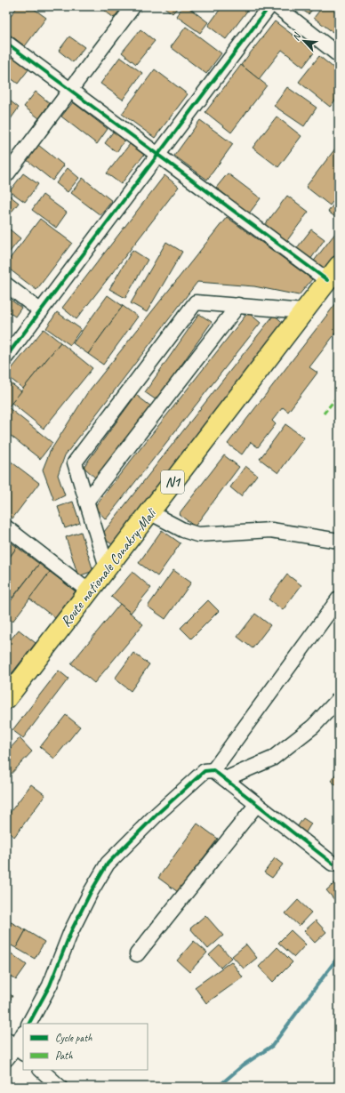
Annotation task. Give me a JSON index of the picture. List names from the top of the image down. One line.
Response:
{"streets":{"highway":["N1","Route nationale Conakry-Mali"]},"legend":["Cycle path","Path"],"north":"top left"}
